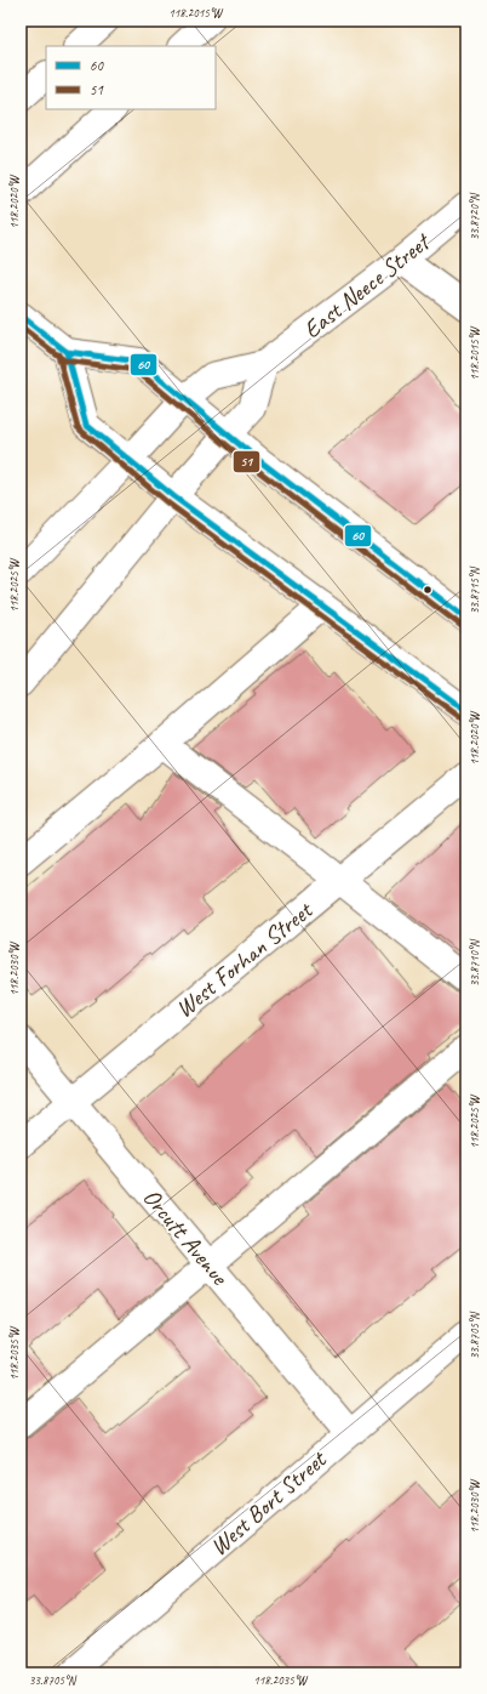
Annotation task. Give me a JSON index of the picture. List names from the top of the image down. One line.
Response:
{"streets":{"main road":["East Neece Street","West Forhan Street","Orcutt Avenue","West Bort Street"]},"crossings":[["West Forhan Street","Orcutt Avenue"],["Orcutt Avenue","West Bort Street"]],"lines":["transit line 60","transit line 51"],"legend":["60","51"],"coordinates":["118.2015°W","118.2020°W","33.8720°N","118.2025°W","33.8715°N","33.8710°N","118.2030°W","33.8705°N","118.2035°W"]}
